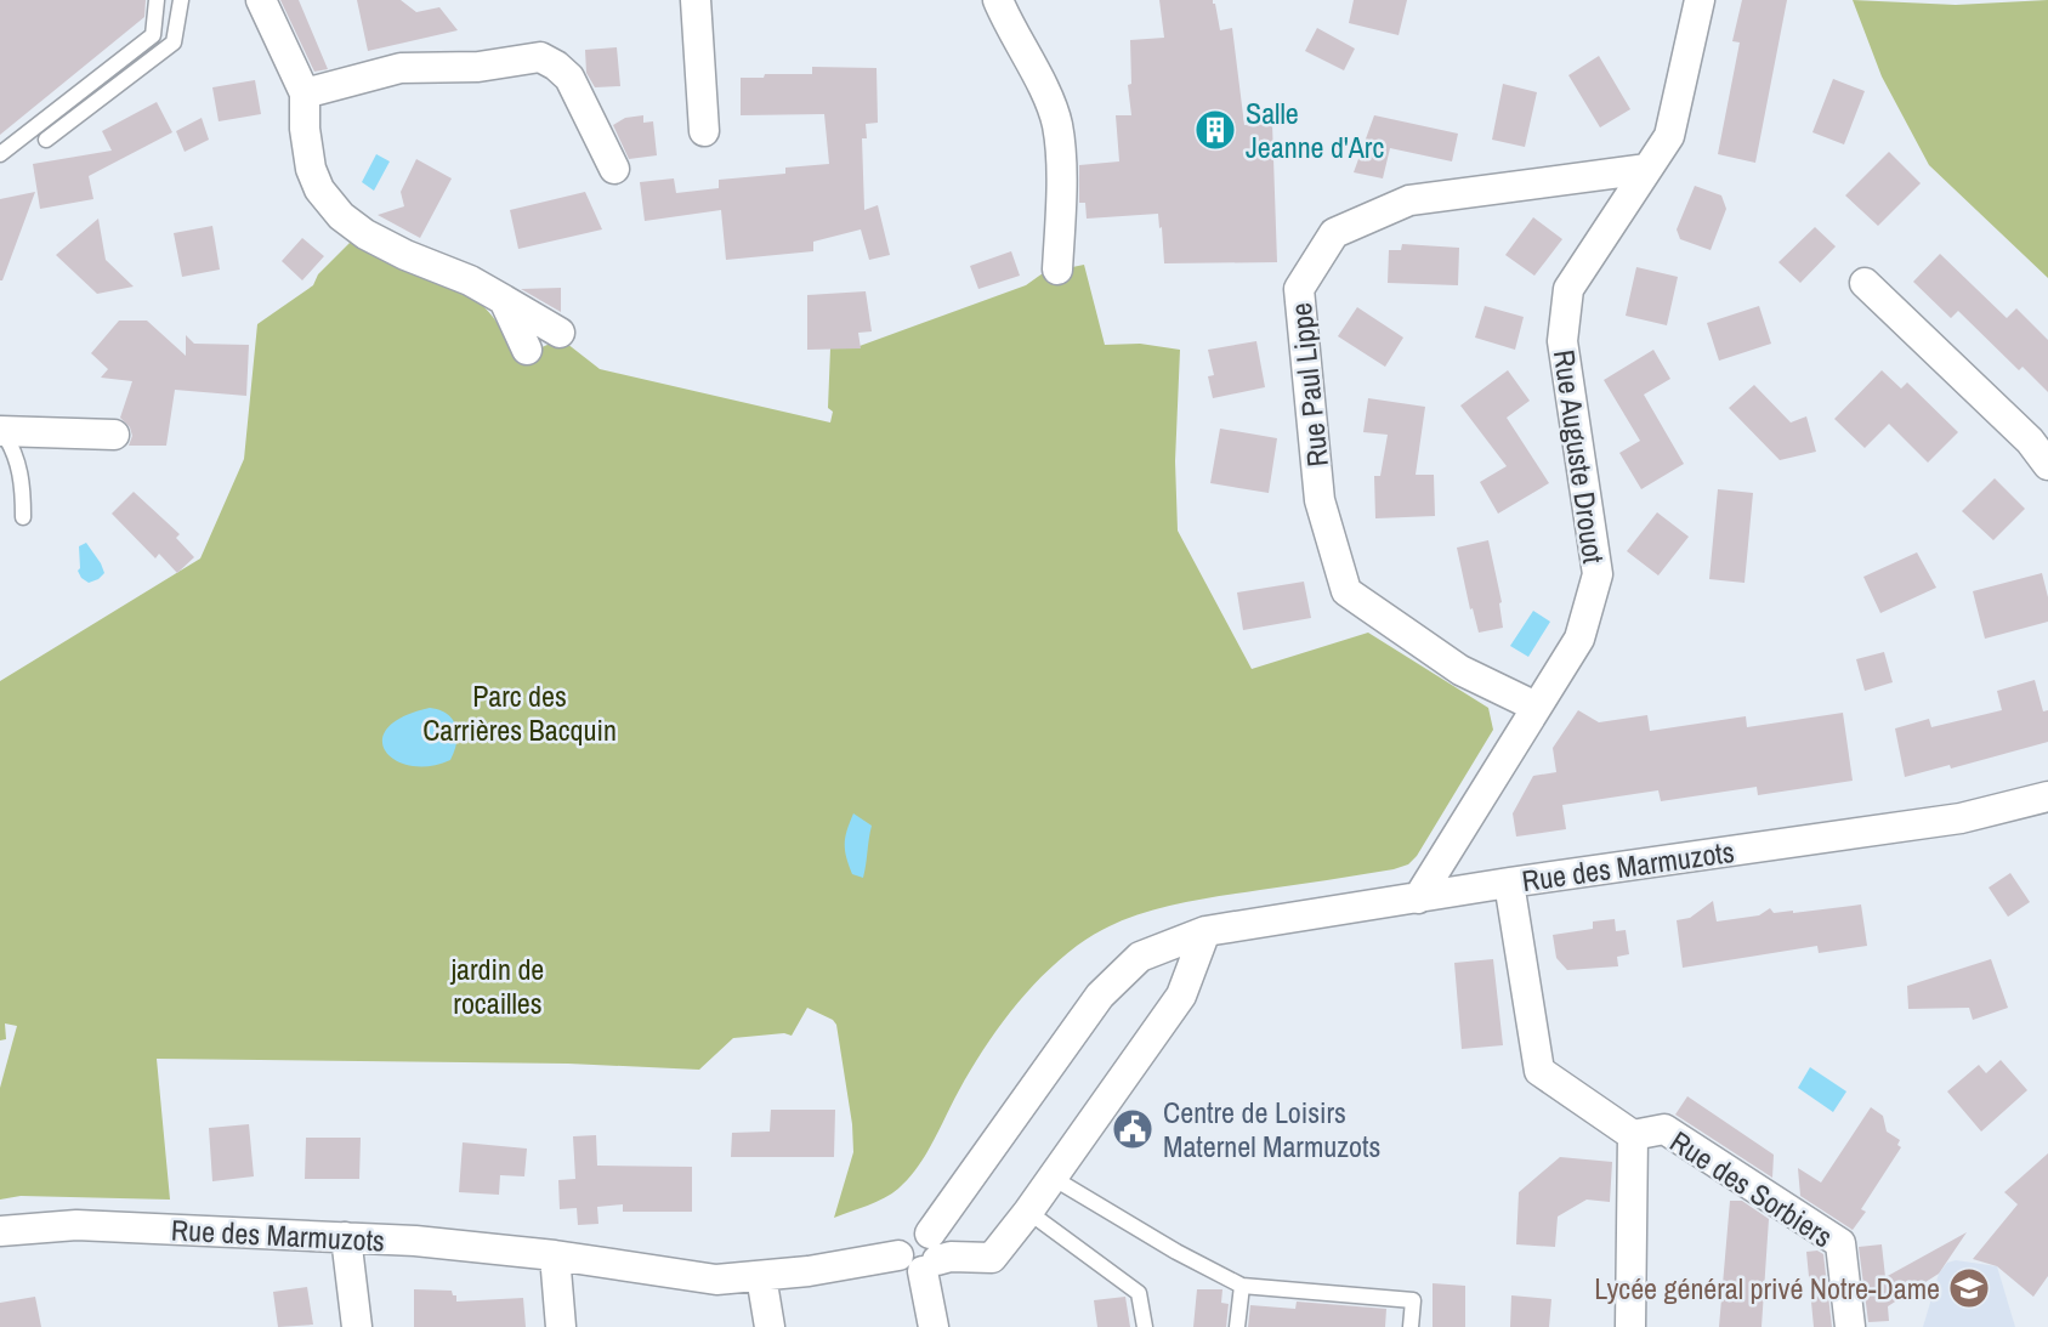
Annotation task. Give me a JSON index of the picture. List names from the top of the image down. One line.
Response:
{"streets":{"street":["Rue Paul Lippe","Rue Auguste Drouot","Rue des Marmuzots","Rue des Sorbiers"]},"crossings":[["Rue Paul Lippe","Rue Auguste Drouot"],["Rue Auguste Drouot","Rue des Marmuzots"],["Rue des Marmuzots","Rue des Sorbiers"]],"parks":["Parc des Carrières Bacquin","jardin de rocailles"],"places":{"building":["Salle Jeanne d'Arc"],"public building":["Centre de Loisirs Maternel Marmuzots"],"school or university":["Lycée général privé Notre-Dame"]}}
